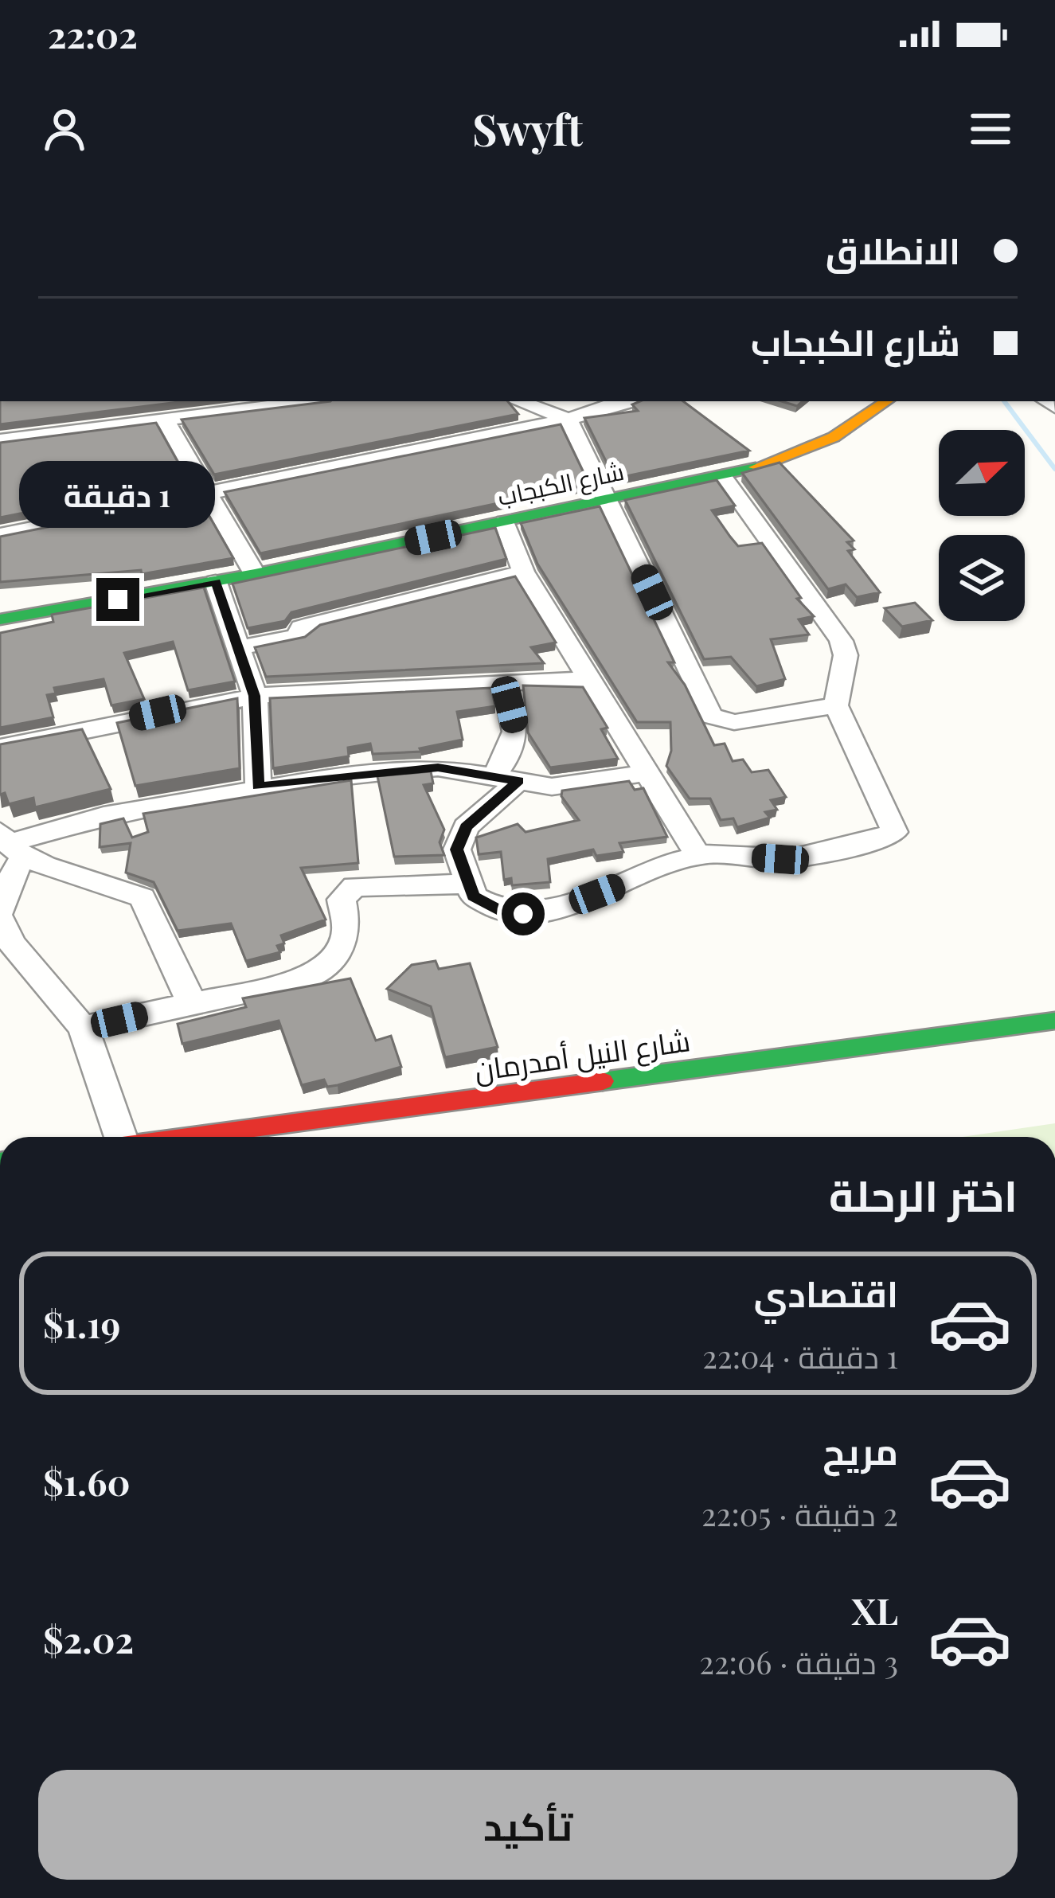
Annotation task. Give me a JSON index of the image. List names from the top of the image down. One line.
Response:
{"streets":{"main road":["شارع الكبجاب","شارع النيل أمدرمان"]},"north":"top right","page":{"status":"22:02","header":"Swyft","banner":["الانطلاق","شارع الكبجاب"],"bubble":"1 دقيقة","heading":"اختر الرحلة","list":[{"name":"اقتصادي","note":"1 دقيقة · 22:04","value":"$1.19"},{"name":"مريح","note":"2 دقيقة · 22:05","value":"$1.60"},{"name":"XL","note":"3 دقيقة · 22:06","value":"$2.02"}],"buttons":"تأكيد"}}
